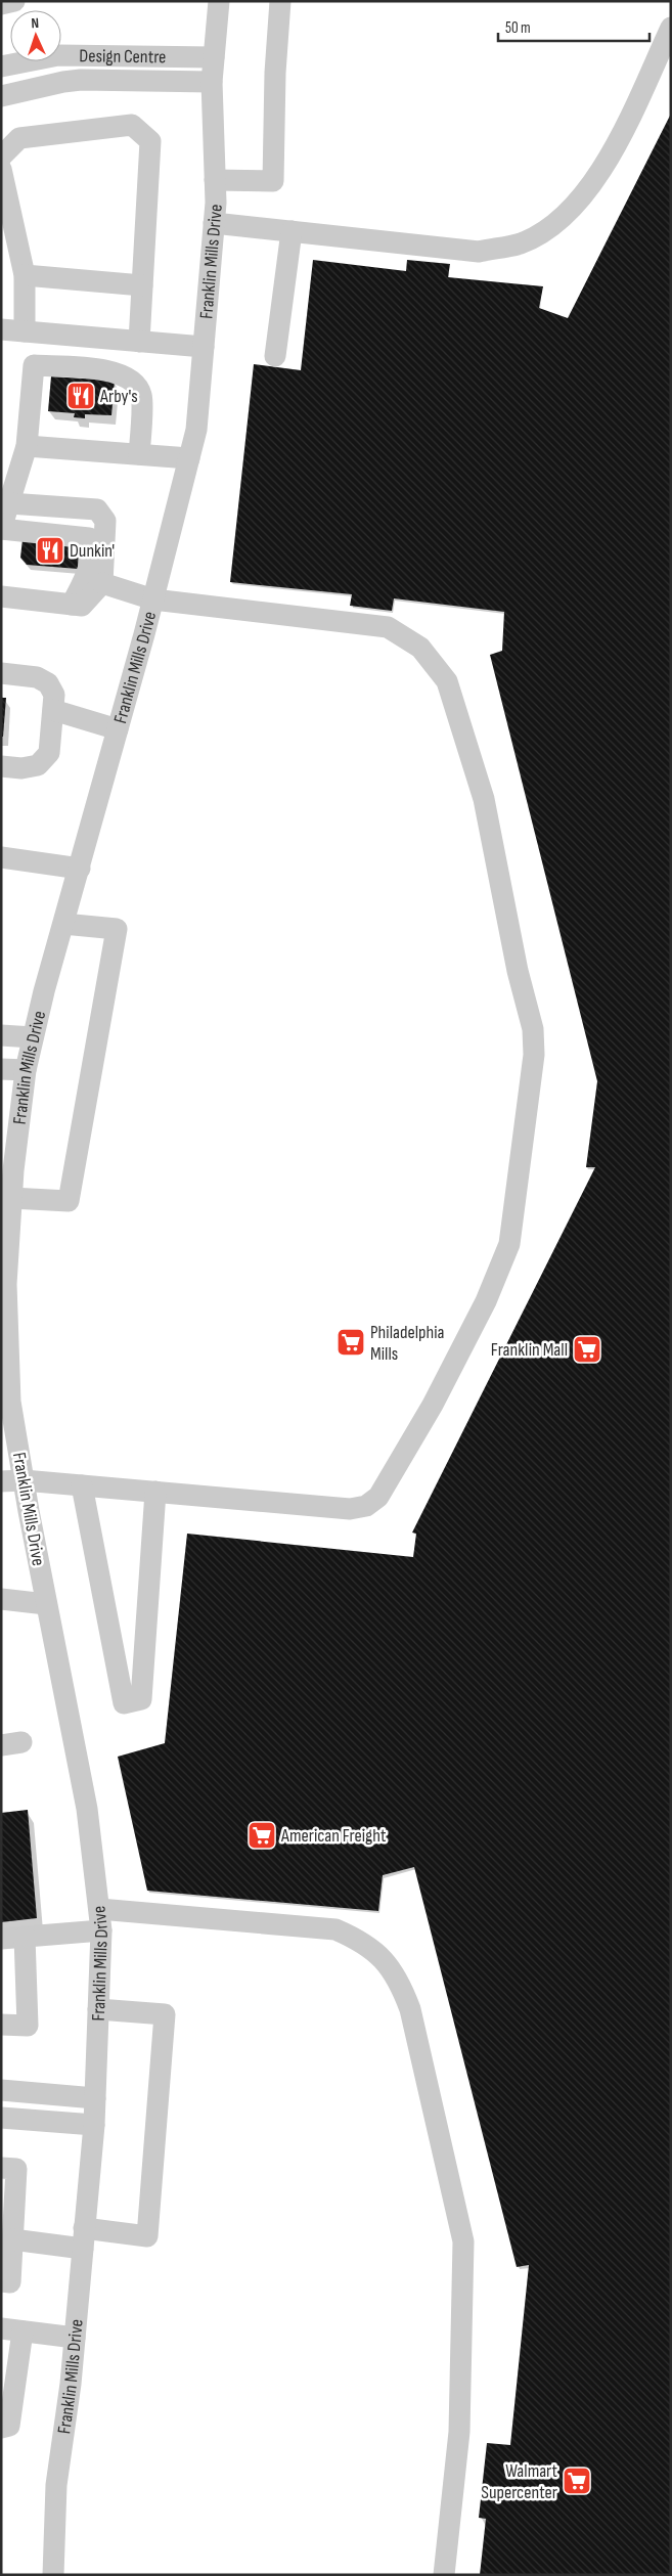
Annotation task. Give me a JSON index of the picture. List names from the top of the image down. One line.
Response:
{"streets":{"street":["Design Centre","Franklin Mills Drive"]},"crossings":[["Design Centre","Franklin Mills Drive"]],"places":{"restaurant":["Arby's","Dunkin'"],"supermarket":["Philadelphia Mills","Franklin Mall","American Freight","Walmart Supercenter"]},"scale_bar":"50 m","north":"top"}
